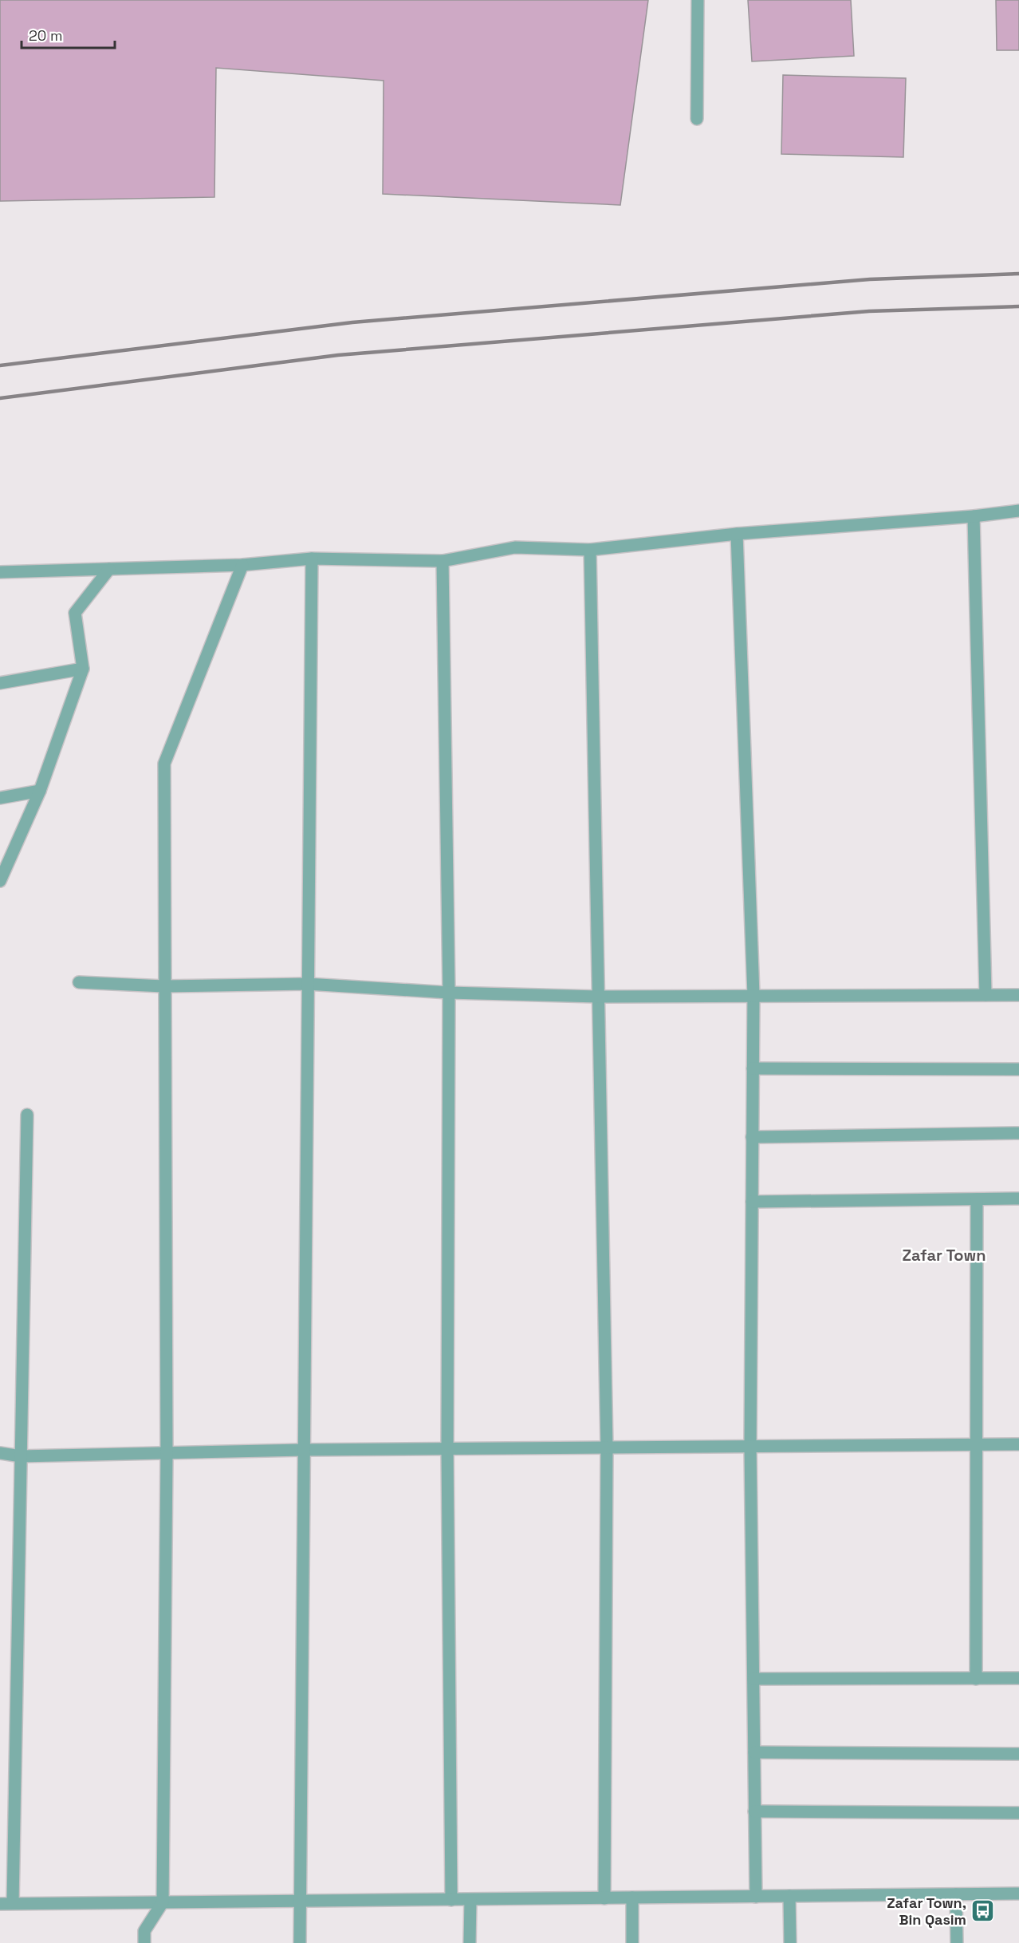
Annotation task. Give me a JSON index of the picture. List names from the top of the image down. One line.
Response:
{"districts":["Zafar Town"],"places":{"bus stop":["Zafar Town, Bin Qasim"]},"scale_bar":"20 m"}
